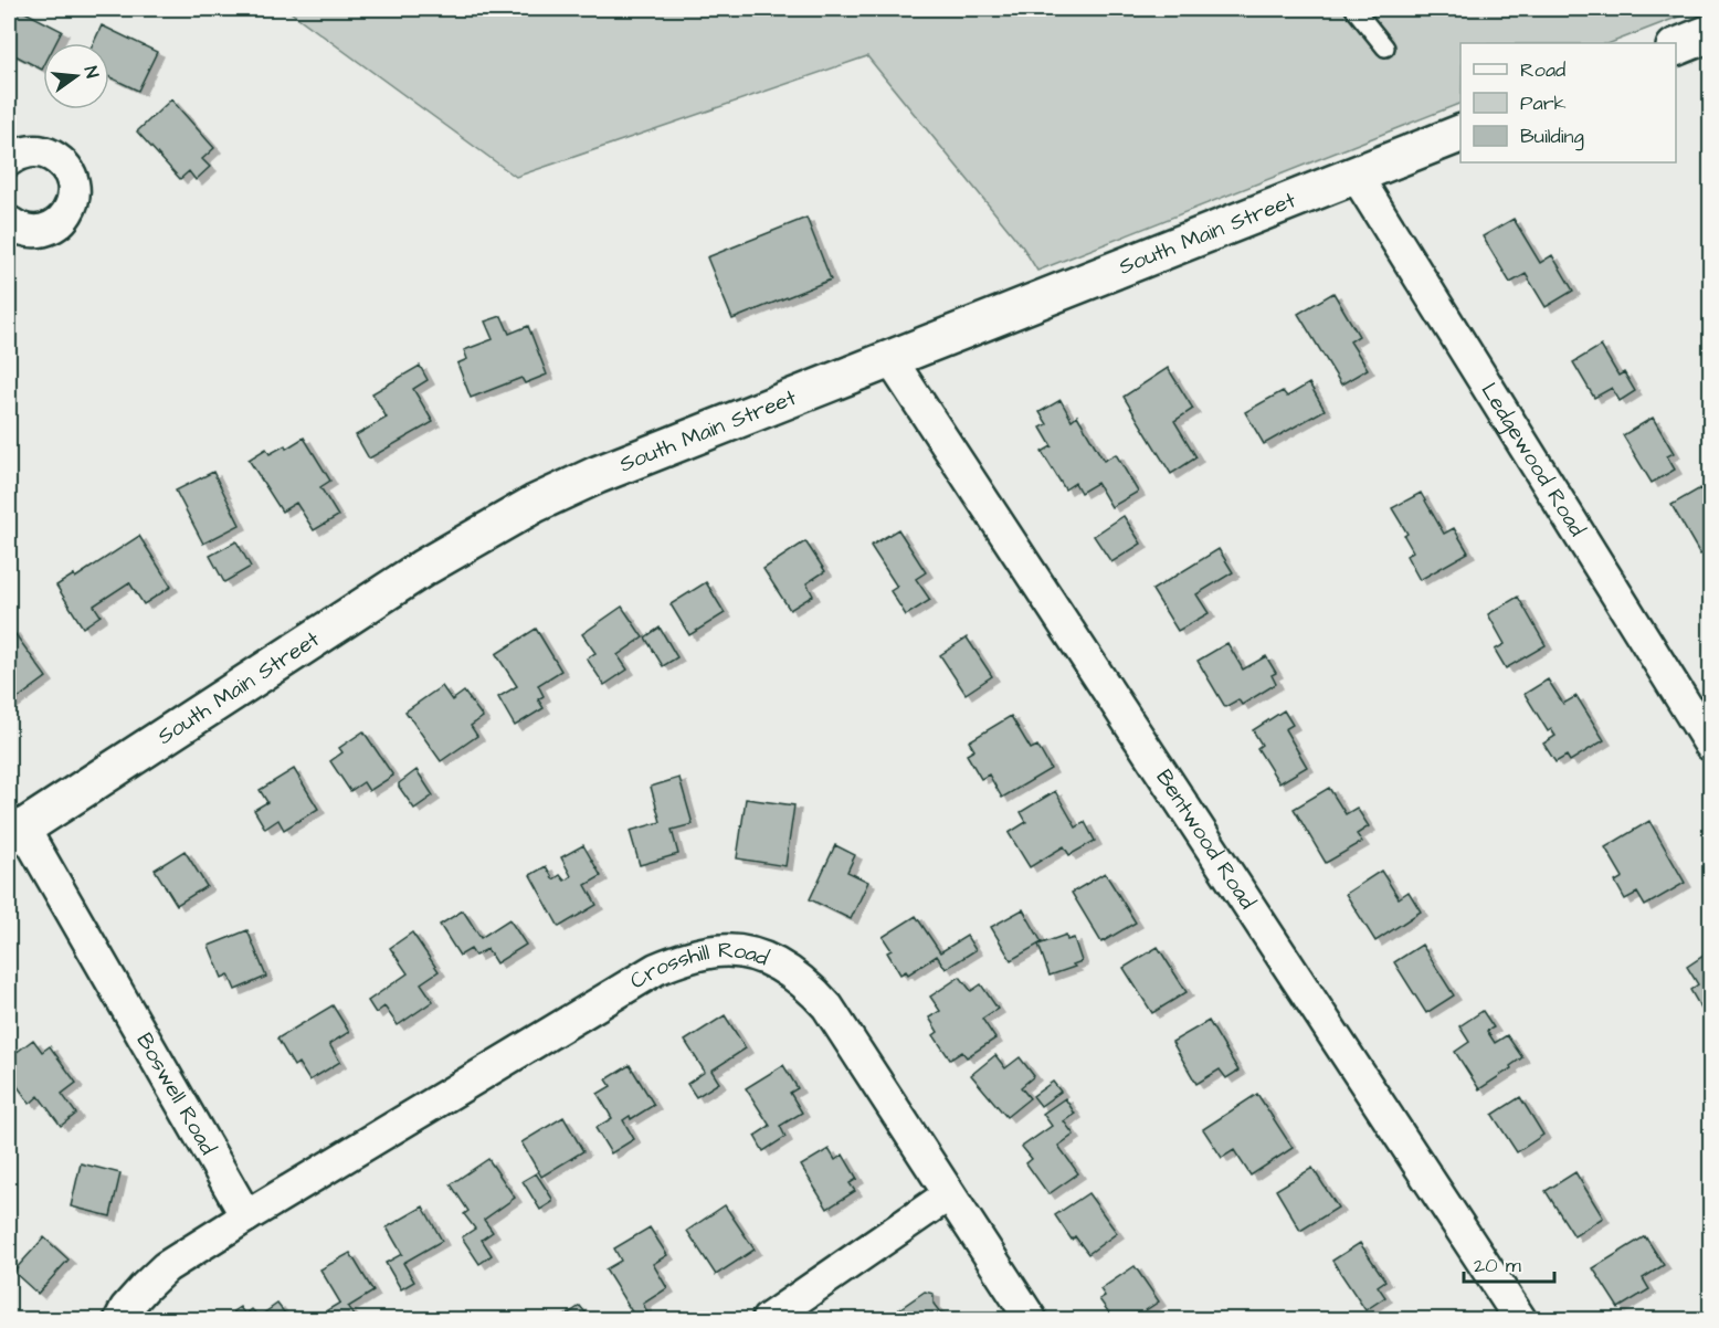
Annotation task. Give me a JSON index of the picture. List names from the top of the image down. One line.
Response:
{"streets":{"main road":["South Main Street"],"street":["Ledgewood Road","Bentwood Road","Crosshill Road","Boswell Road"]},"crossings":[["South Main Street","Ledgewood Road"],["South Main Street","Bentwood Road"],["South Main Street","Boswell Road"],["Crosshill Road","Boswell Road"]],"legend":["Road","Park","Building"],"scale_bar":"20 m","north":"right"}
